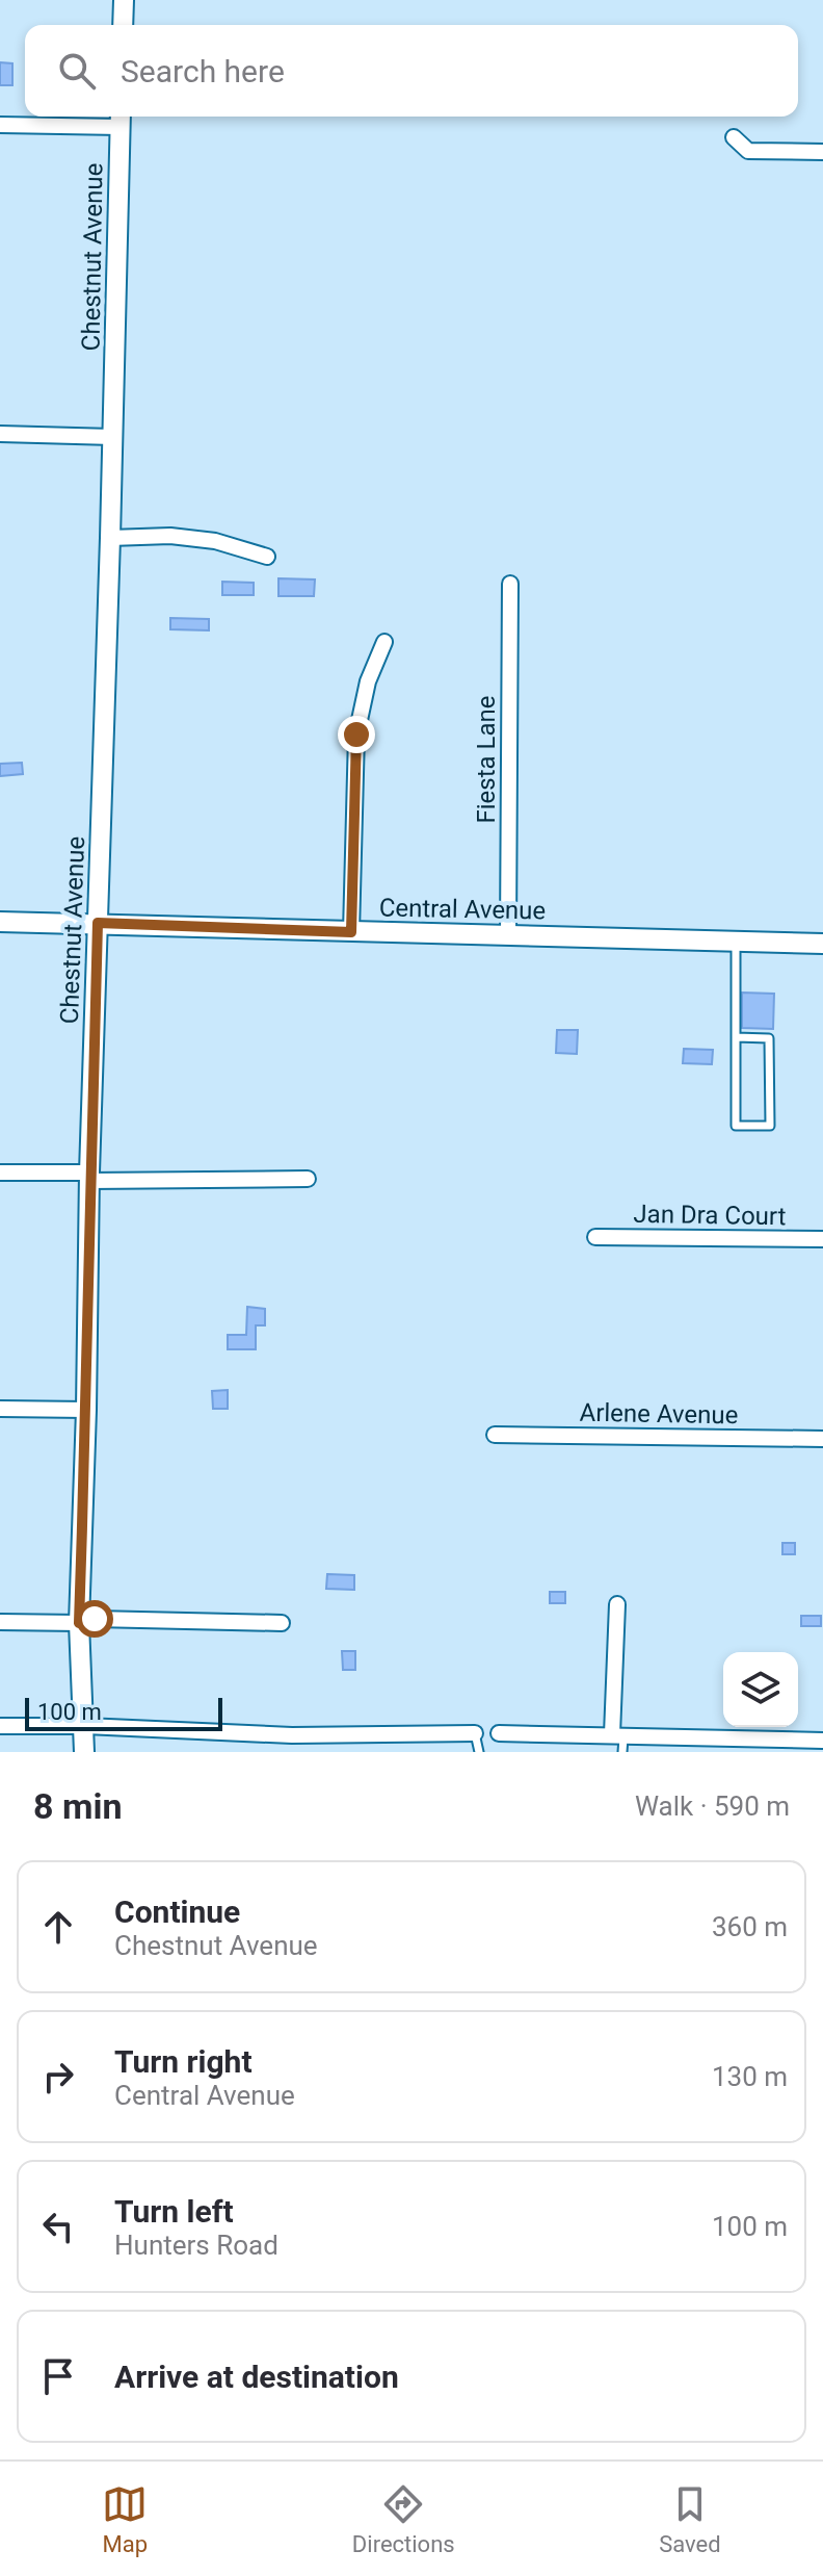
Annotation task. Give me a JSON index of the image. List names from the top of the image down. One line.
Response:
{"streets":{"street":["Chestnut Avenue","Fiesta Lane","Central Avenue","Jan Dra Court","Arlene Avenue"]},"crossings":[["Chestnut Avenue","Central Avenue"],["Fiesta Lane","Central Avenue"]],"scale_bar":"100 m","page":{"search":"Search here","scale":"100 m","heading":["8 min","Walk · 590 m"],"list":[["Continue","Chestnut Avenue","360 m"],["Turn right","Central Avenue","130 m"],["Turn left","Hunters Road","100 m"],"Arrive at destination"],"nav":["Map","Directions","Saved"]}}
